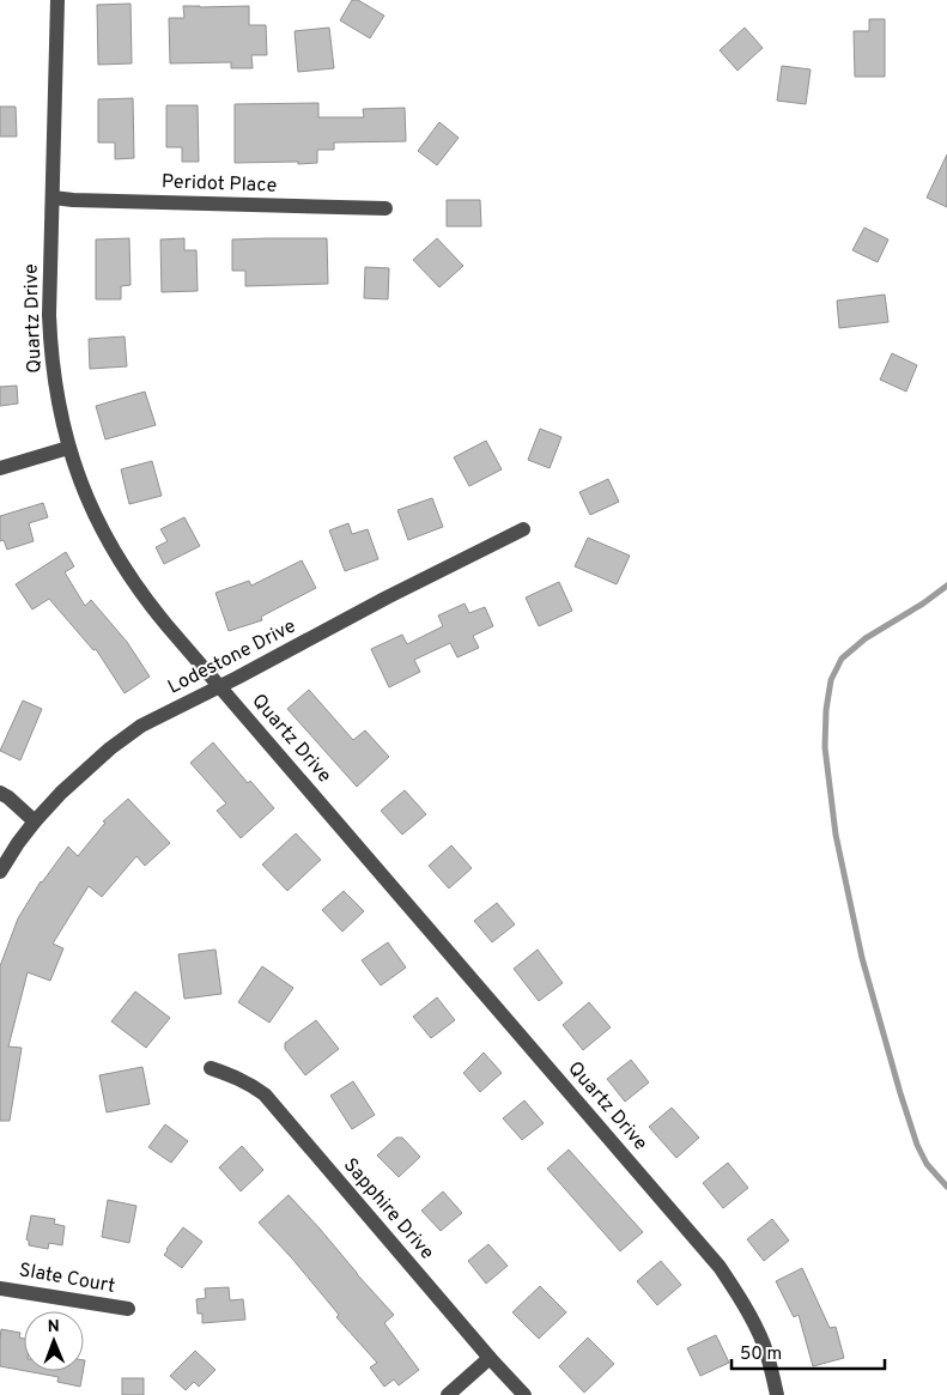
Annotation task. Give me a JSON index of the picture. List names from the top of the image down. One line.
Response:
{"streets":{"street":["Peridot Place","Quartz Drive","Lodestone Drive","Sapphire Drive","Slate Court"]},"crossings":[["Peridot Place","Quartz Drive"],["Quartz Drive","Lodestone Drive"]],"scale_bar":"50 m","north":"top"}
